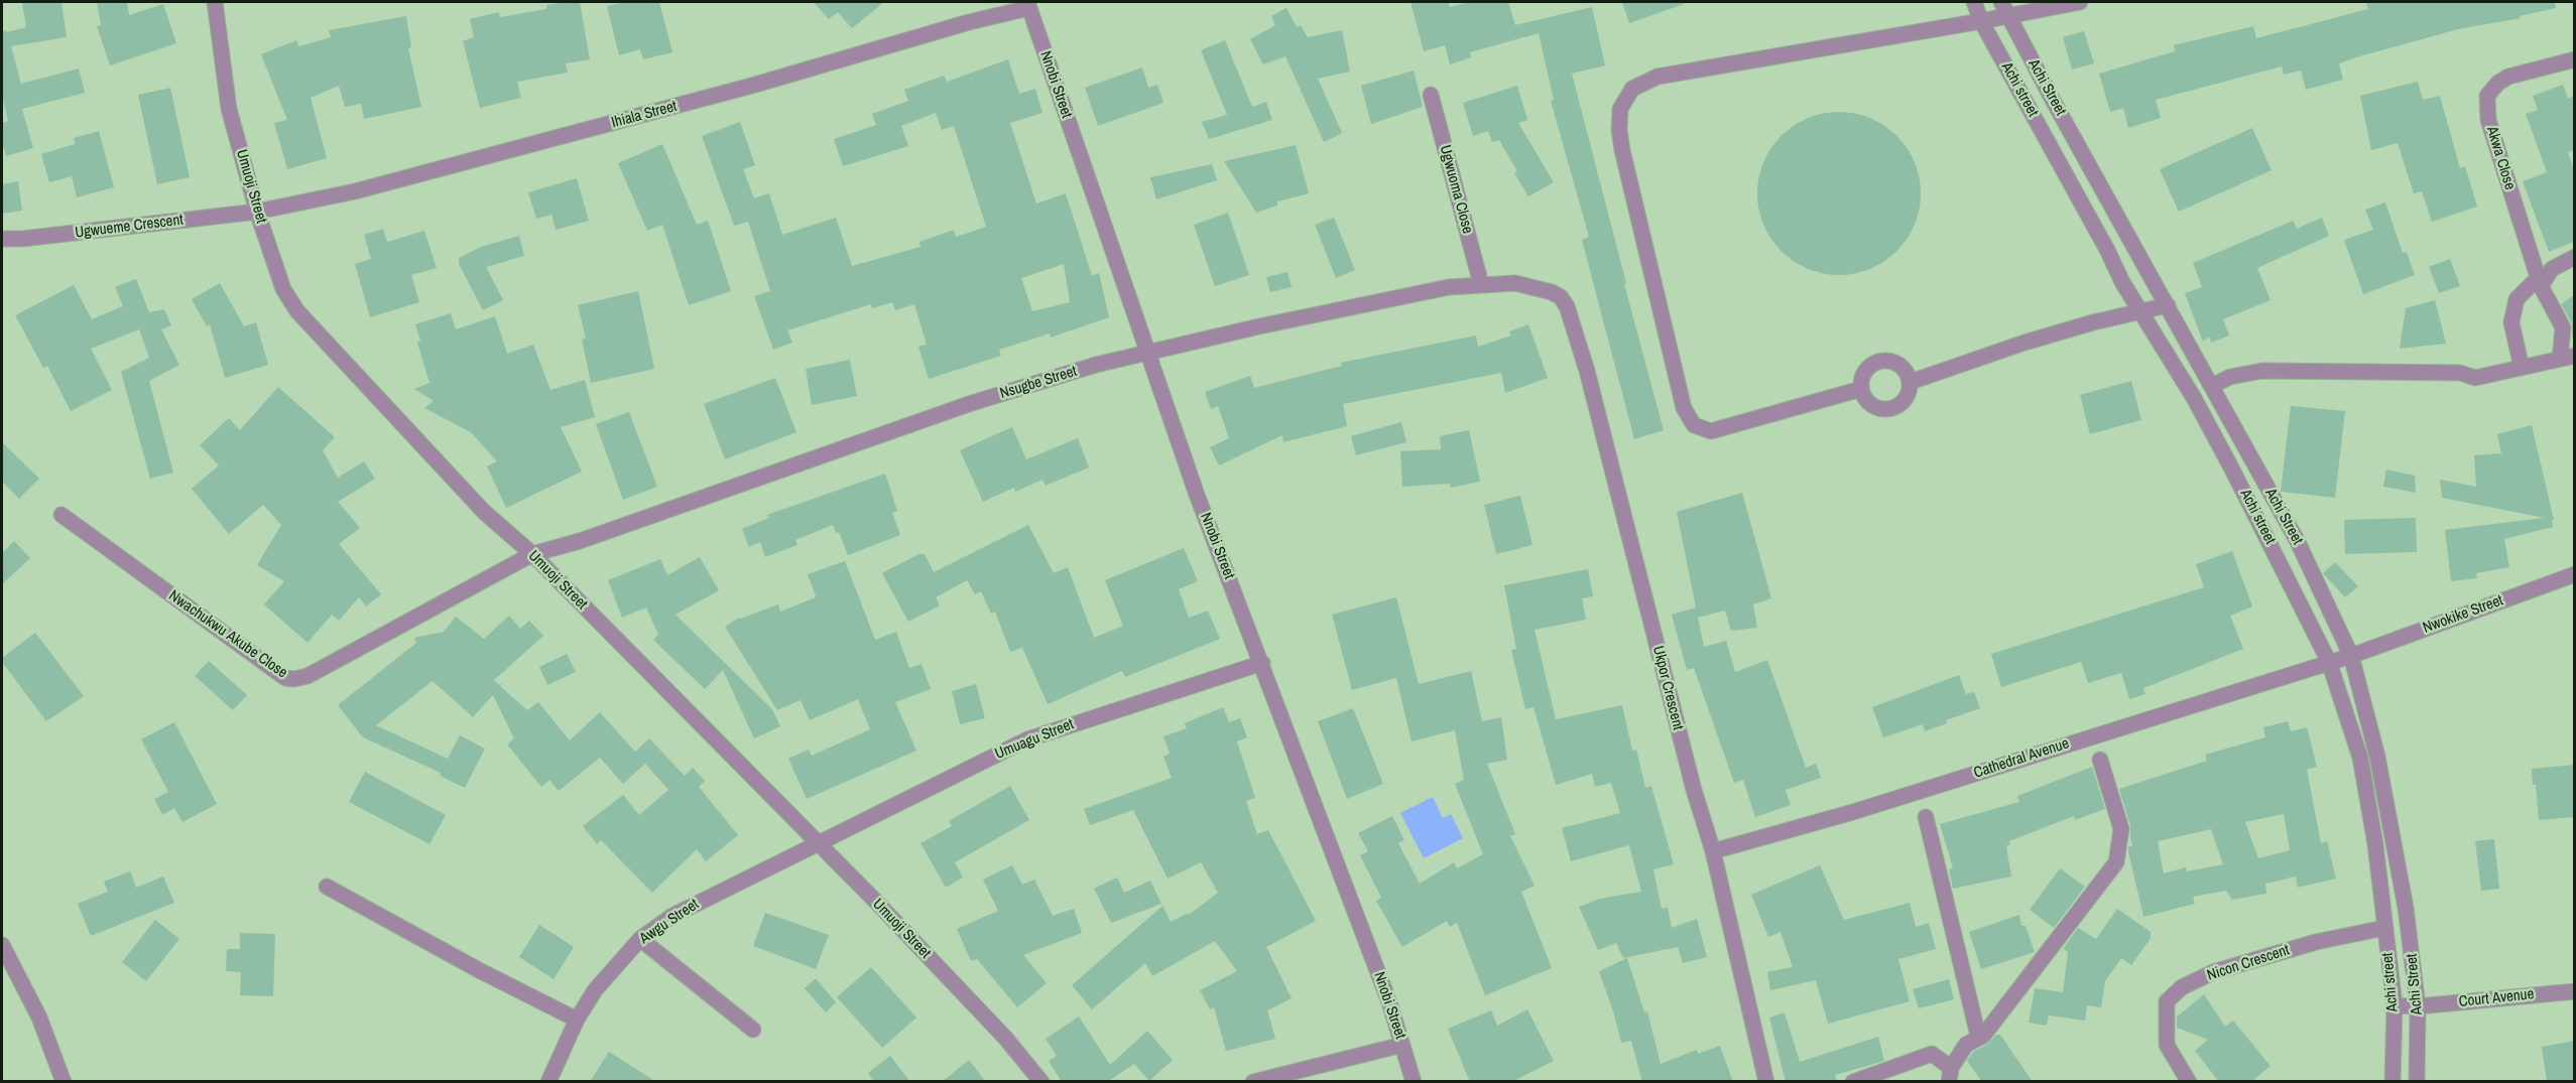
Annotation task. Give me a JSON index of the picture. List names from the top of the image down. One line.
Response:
{"streets":{"street":["Nnobi Street","Achi Street","Achi street","Ihiala Street","Akwa Close","Umuoji Street","Ugwuoma Close","Ugwueme Crescent","Nsugbe Street","Nwokike Street","Nwachukwu Akube Close","Ukpor Crescent","Umuagu Street","Cathedral Avenue","Awgu Street","Nicon Crescent","Court Avenue"]},"crossings":[["Nnobi Street","Ihiala Street"],["Nnobi Street","Nsugbe Street"],["Nnobi Street","Umuagu Street"],["Achi Street","Akwa Close"],["Achi Street","Nwokike Street"],["Achi Street","Court Avenue"],["Achi street","Nwokike Street"],["Achi street","Cathedral Avenue"],["Achi street","Nicon Crescent"],["Achi street","Court Avenue"],["Ihiala Street","Umuoji Street"],["Ihiala Street","Ugwueme Crescent"],["Umuoji Street","Ugwueme Crescent"],["Umuoji Street","Nsugbe Street"],["Umuoji Street","Nwachukwu Akube Close"],["Umuoji Street","Umuagu Street"],["Umuoji Street","Awgu Street"],["Ugwuoma Close","Nsugbe Street"],["Nsugbe Street","Nwachukwu Akube Close"],["Nsugbe Street","Ukpor Crescent"],["Nwokike Street","Cathedral Avenue"],["Ukpor Crescent","Cathedral Avenue"],["Umuagu Street","Awgu Street"]]}
